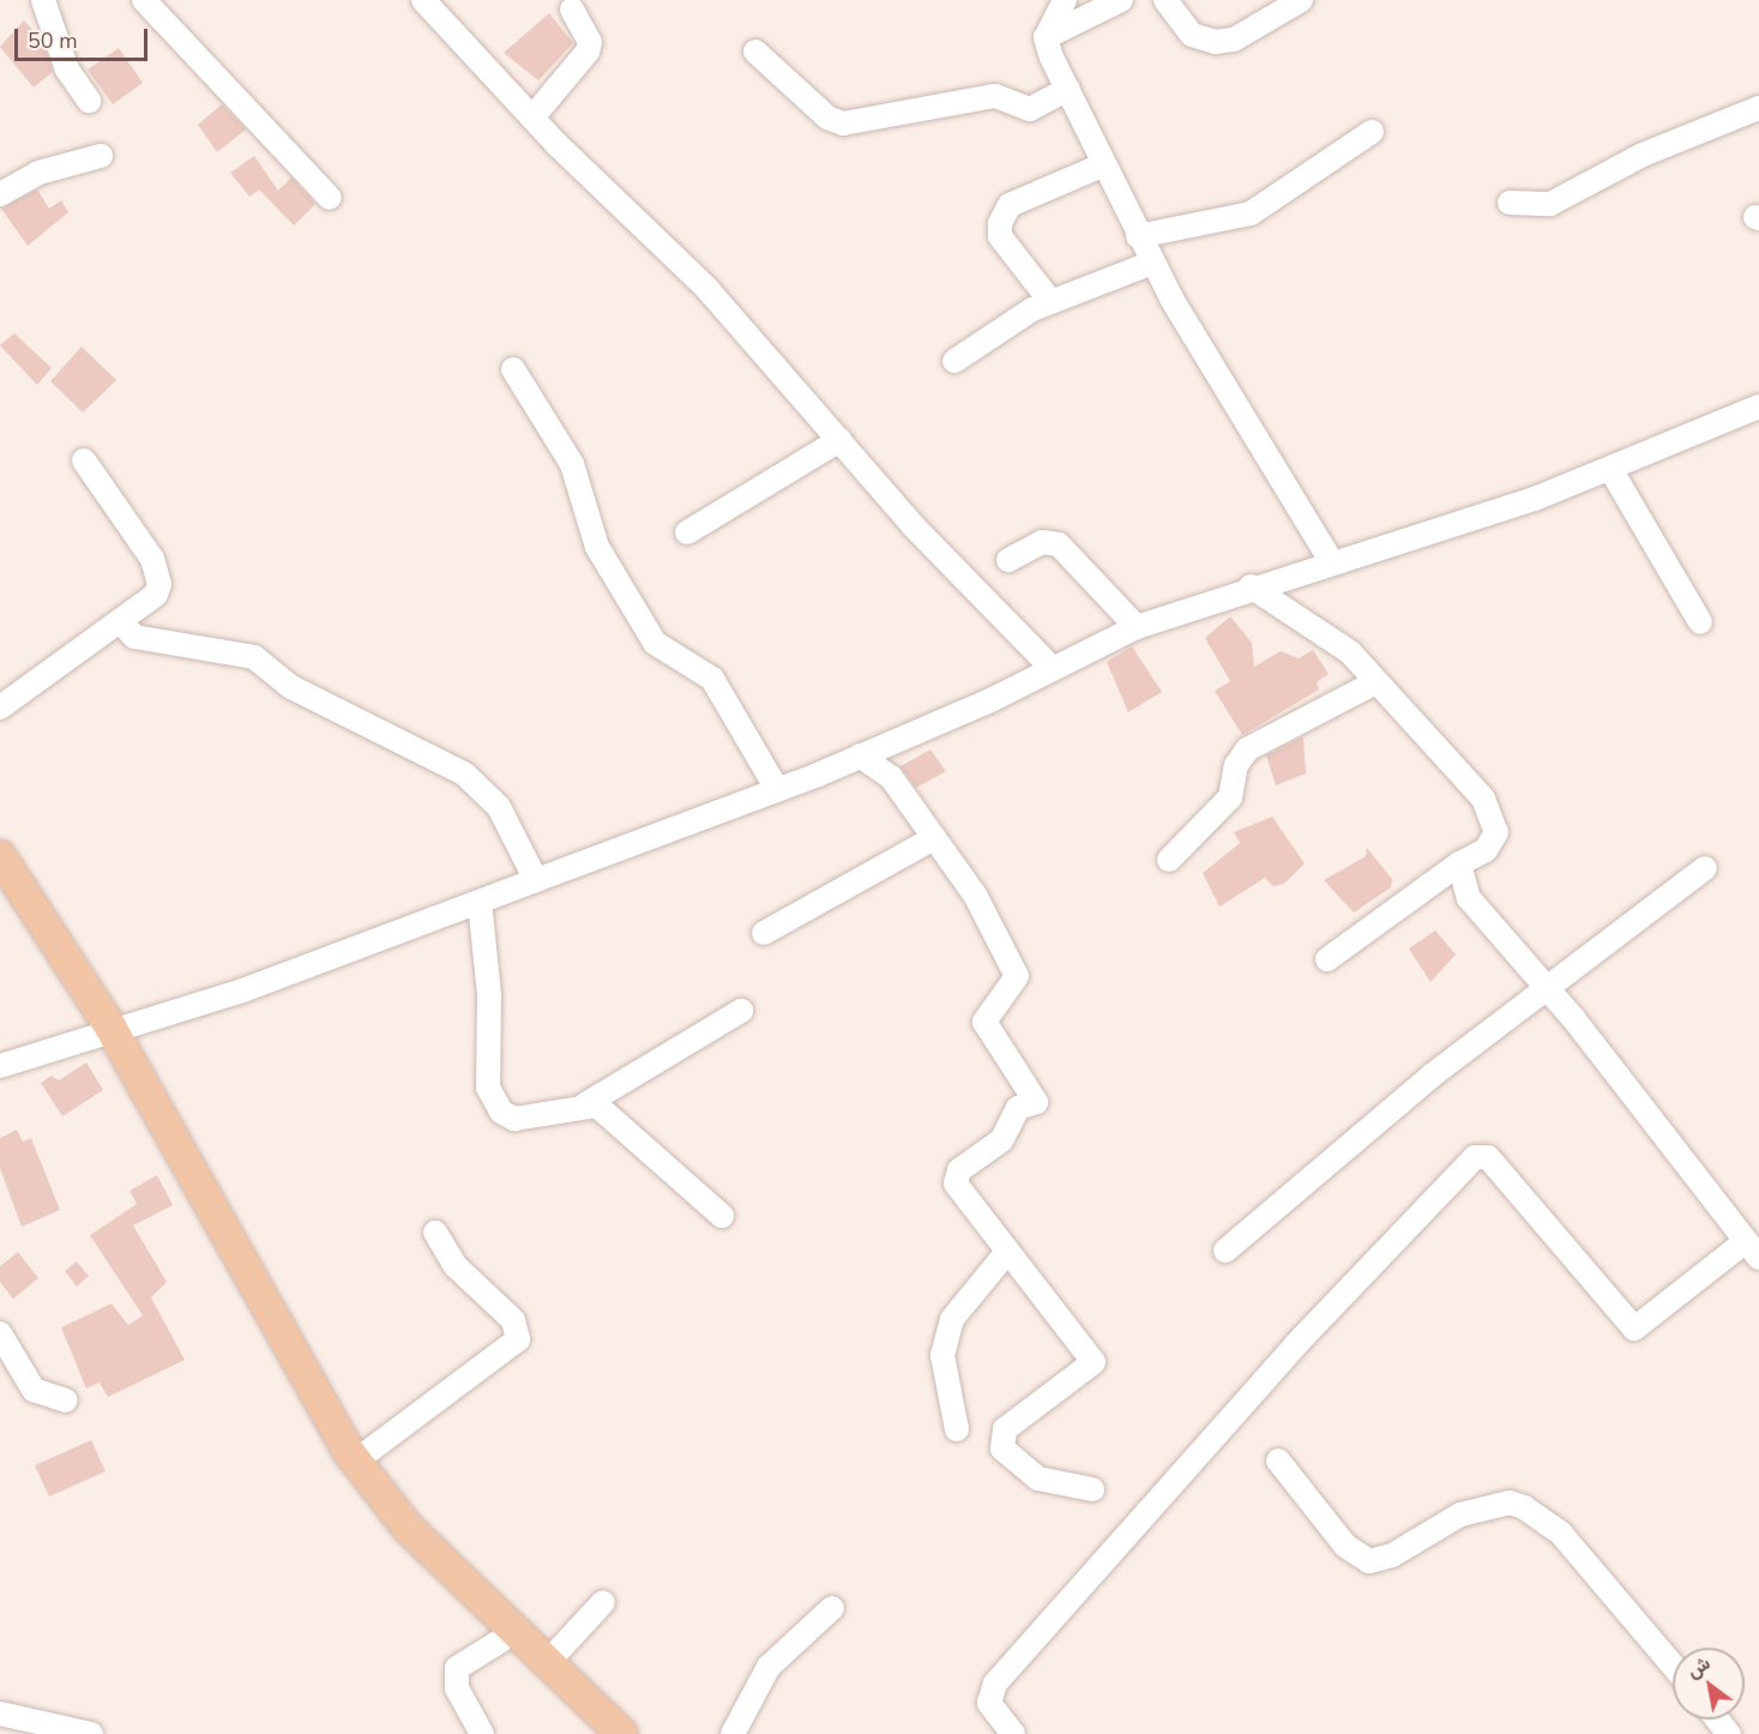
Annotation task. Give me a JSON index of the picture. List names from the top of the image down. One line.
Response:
{"scale_bar":"50 m","north":"top left"}
